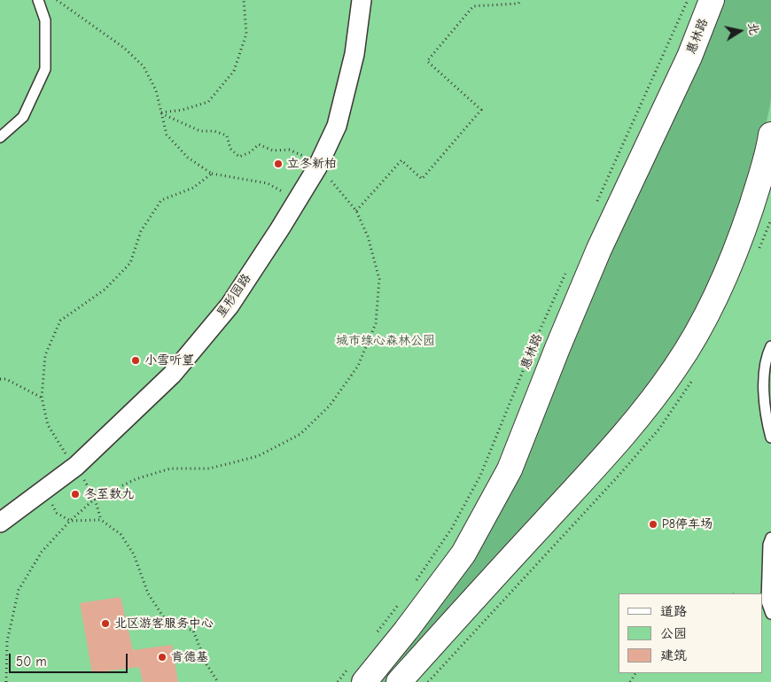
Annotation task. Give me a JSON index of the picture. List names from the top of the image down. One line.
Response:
{"streets":{"main road":["惠林路"],"street":["星形园路"]},"parks":["城市绿心森林公园"],"places":["立冬新柏","小雪听篁","冬至数九","P8停车场","北区游客服务中心","肯德基"],"legend":["道路","公园","建筑"],"scale_bar":"50 m","north":"right"}
